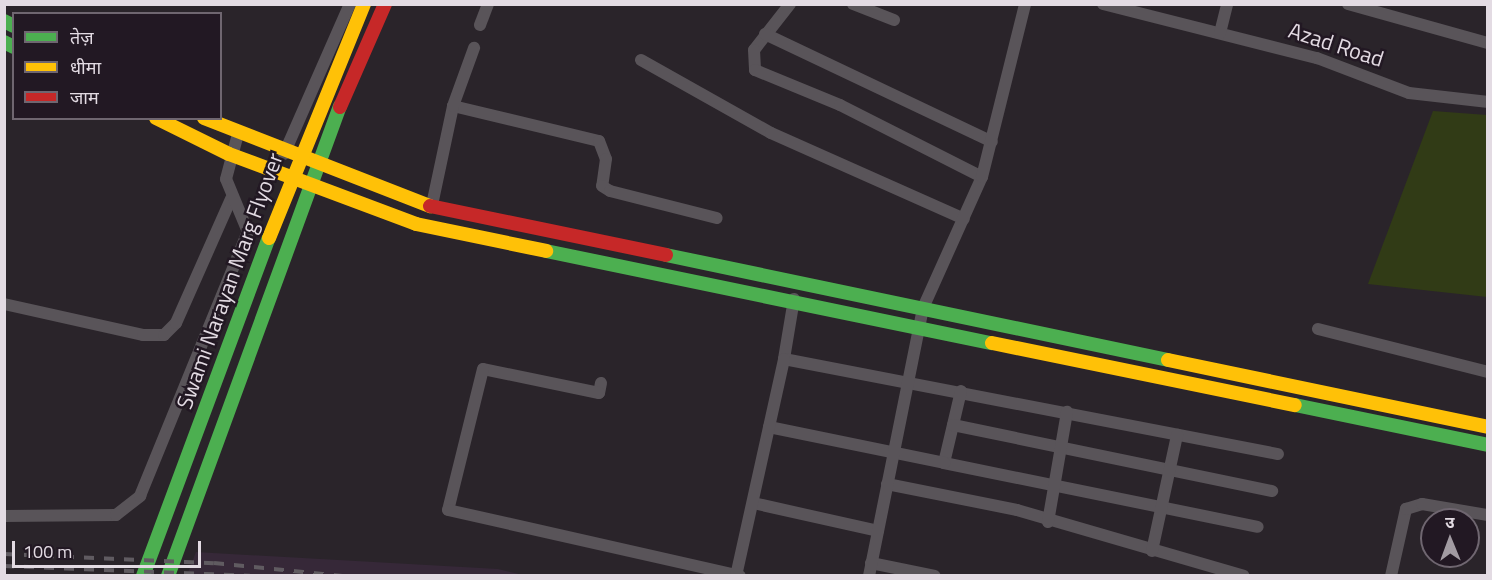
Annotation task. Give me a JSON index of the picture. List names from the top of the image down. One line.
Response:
{"streets":{"street":["Azad Road","Swami Narayan Marg Flyover"]},"legend":["तेज़","धीमा","जाम"],"scale_bar":"100 m","north":"top"}
